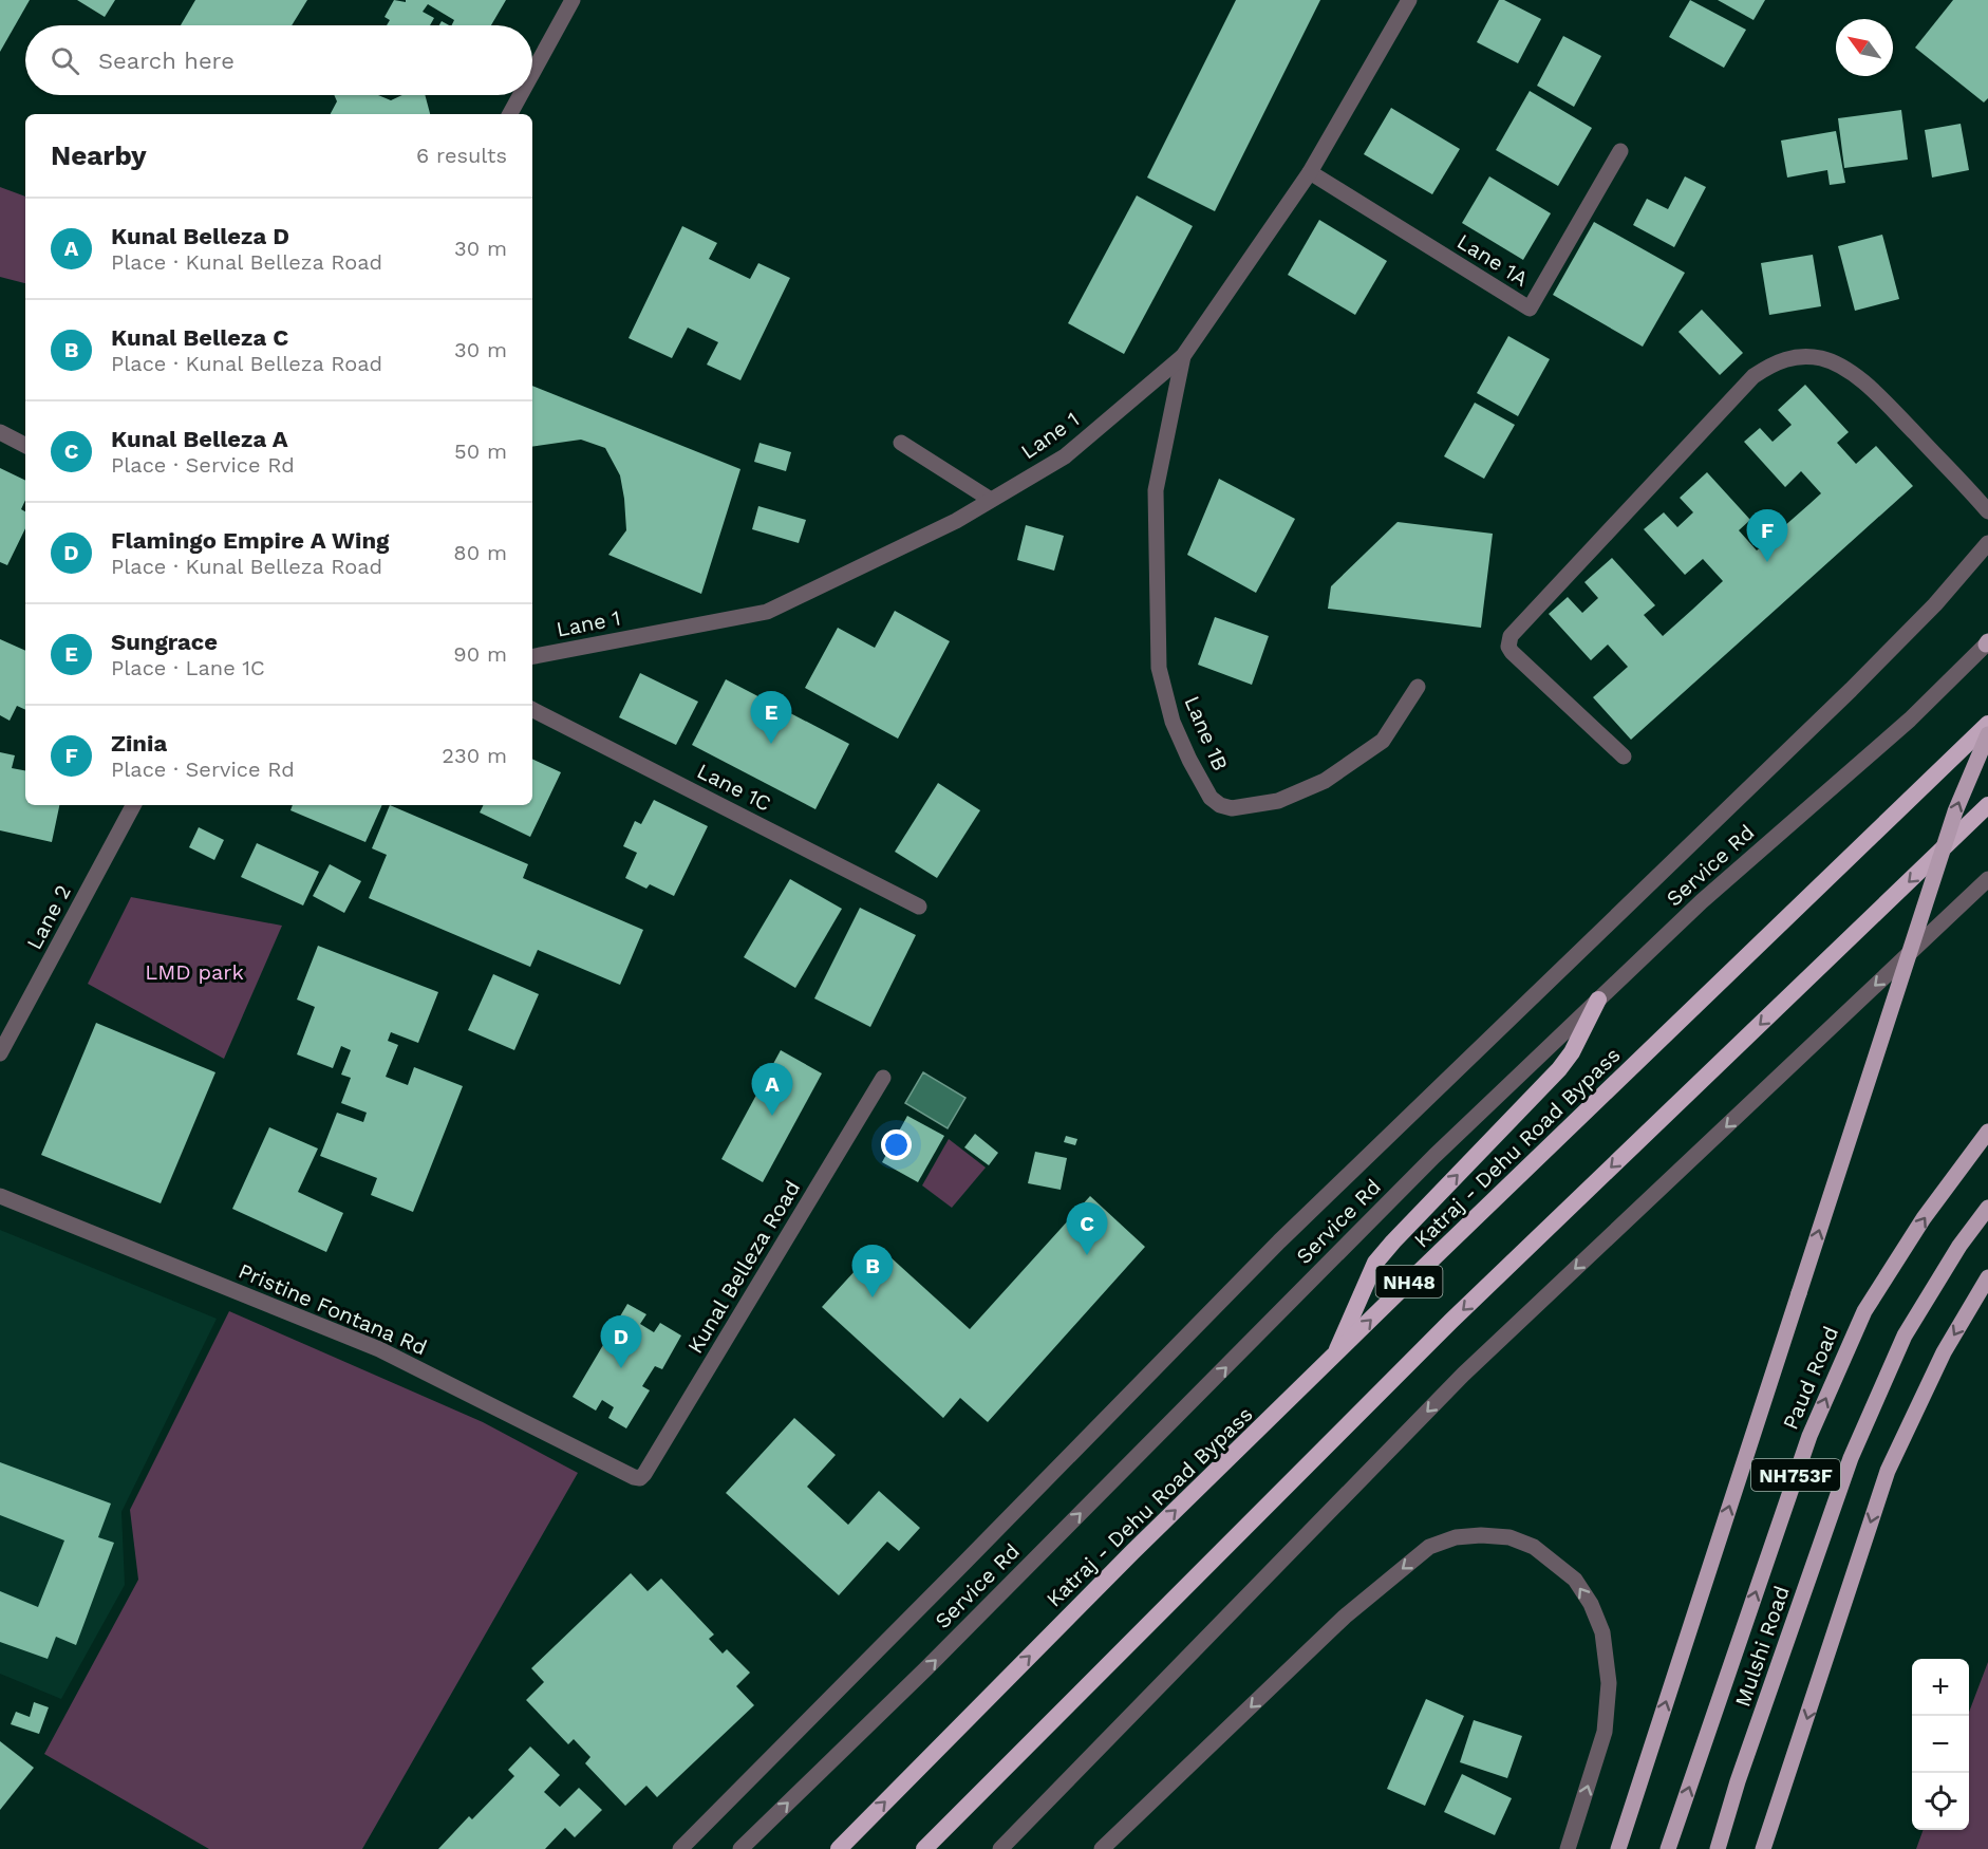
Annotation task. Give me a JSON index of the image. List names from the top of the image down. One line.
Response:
{"streets":{"highway":["Katraj - Dehu Road Bypass","NH48"],"main road":["Paud Road","NH753F","Mulshi Road"],"street":["Lane 1A","Lane 1","Lane 1B","Lane 1C","Service Rd","Lane 2","Kunal Belleza Road","Pristine Fontana Rd"]},"crossings":[["Lane 1A","Lane 1"],["Lane 1","Lane 1B"],["Kunal Belleza Road","Pristine Fontana Rd"]],"parks":["LMD park"],"north":"top left","page":{"search":"Search here","heading":["Nearby","6 results"],"list":[{"mark":"A","name":"Kunal Belleza D","note":"Place · Kunal Belleza Road","value":"30 m"},{"mark":"B","name":"Kunal Belleza C","note":"Place · Kunal Belleza Road","value":"30 m"},{"mark":"C","name":"Kunal Belleza A","note":"Place · Service Rd","value":"50 m"},{"mark":"D","name":"Flamingo Empire A Wing","note":"Place · Kunal Belleza Road","value":"80 m"},{"mark":"E","name":"Sungrace","note":"Place · Lane 1C","value":"90 m"},{"mark":"F","name":"Zinia","note":"Place · Service Rd","value":"230 m"}],"pins":["F","E","A","C","B","D"],"map_buttons":["+","−"]}}
